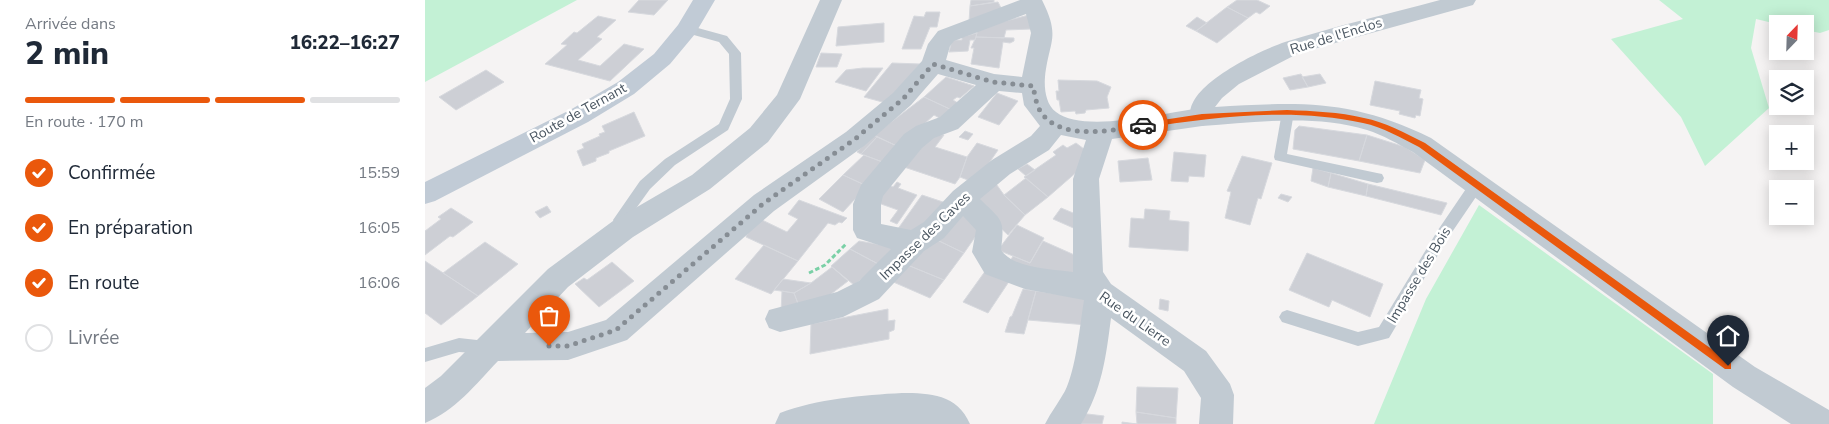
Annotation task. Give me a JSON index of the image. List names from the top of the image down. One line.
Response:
{"streets":{"main road":["Route de Ternant"],"street":["Rue de l'Enclos","Impasse des Caves","Rue du Lierre"],"lane":["Impasse des Bois"]},"crossings":[["Impasse des Caves","Rue du Lierre"]],"north":"top right","page":{"heading":["2 min","Arrivée dans","16:22–16:27"],"map_buttons":["+","−"],"bar":"En route · 170 m","list":[["Confirmée","15:59"],["En préparation","16:05"],["En route","16:06"],"Livrée"]}}
